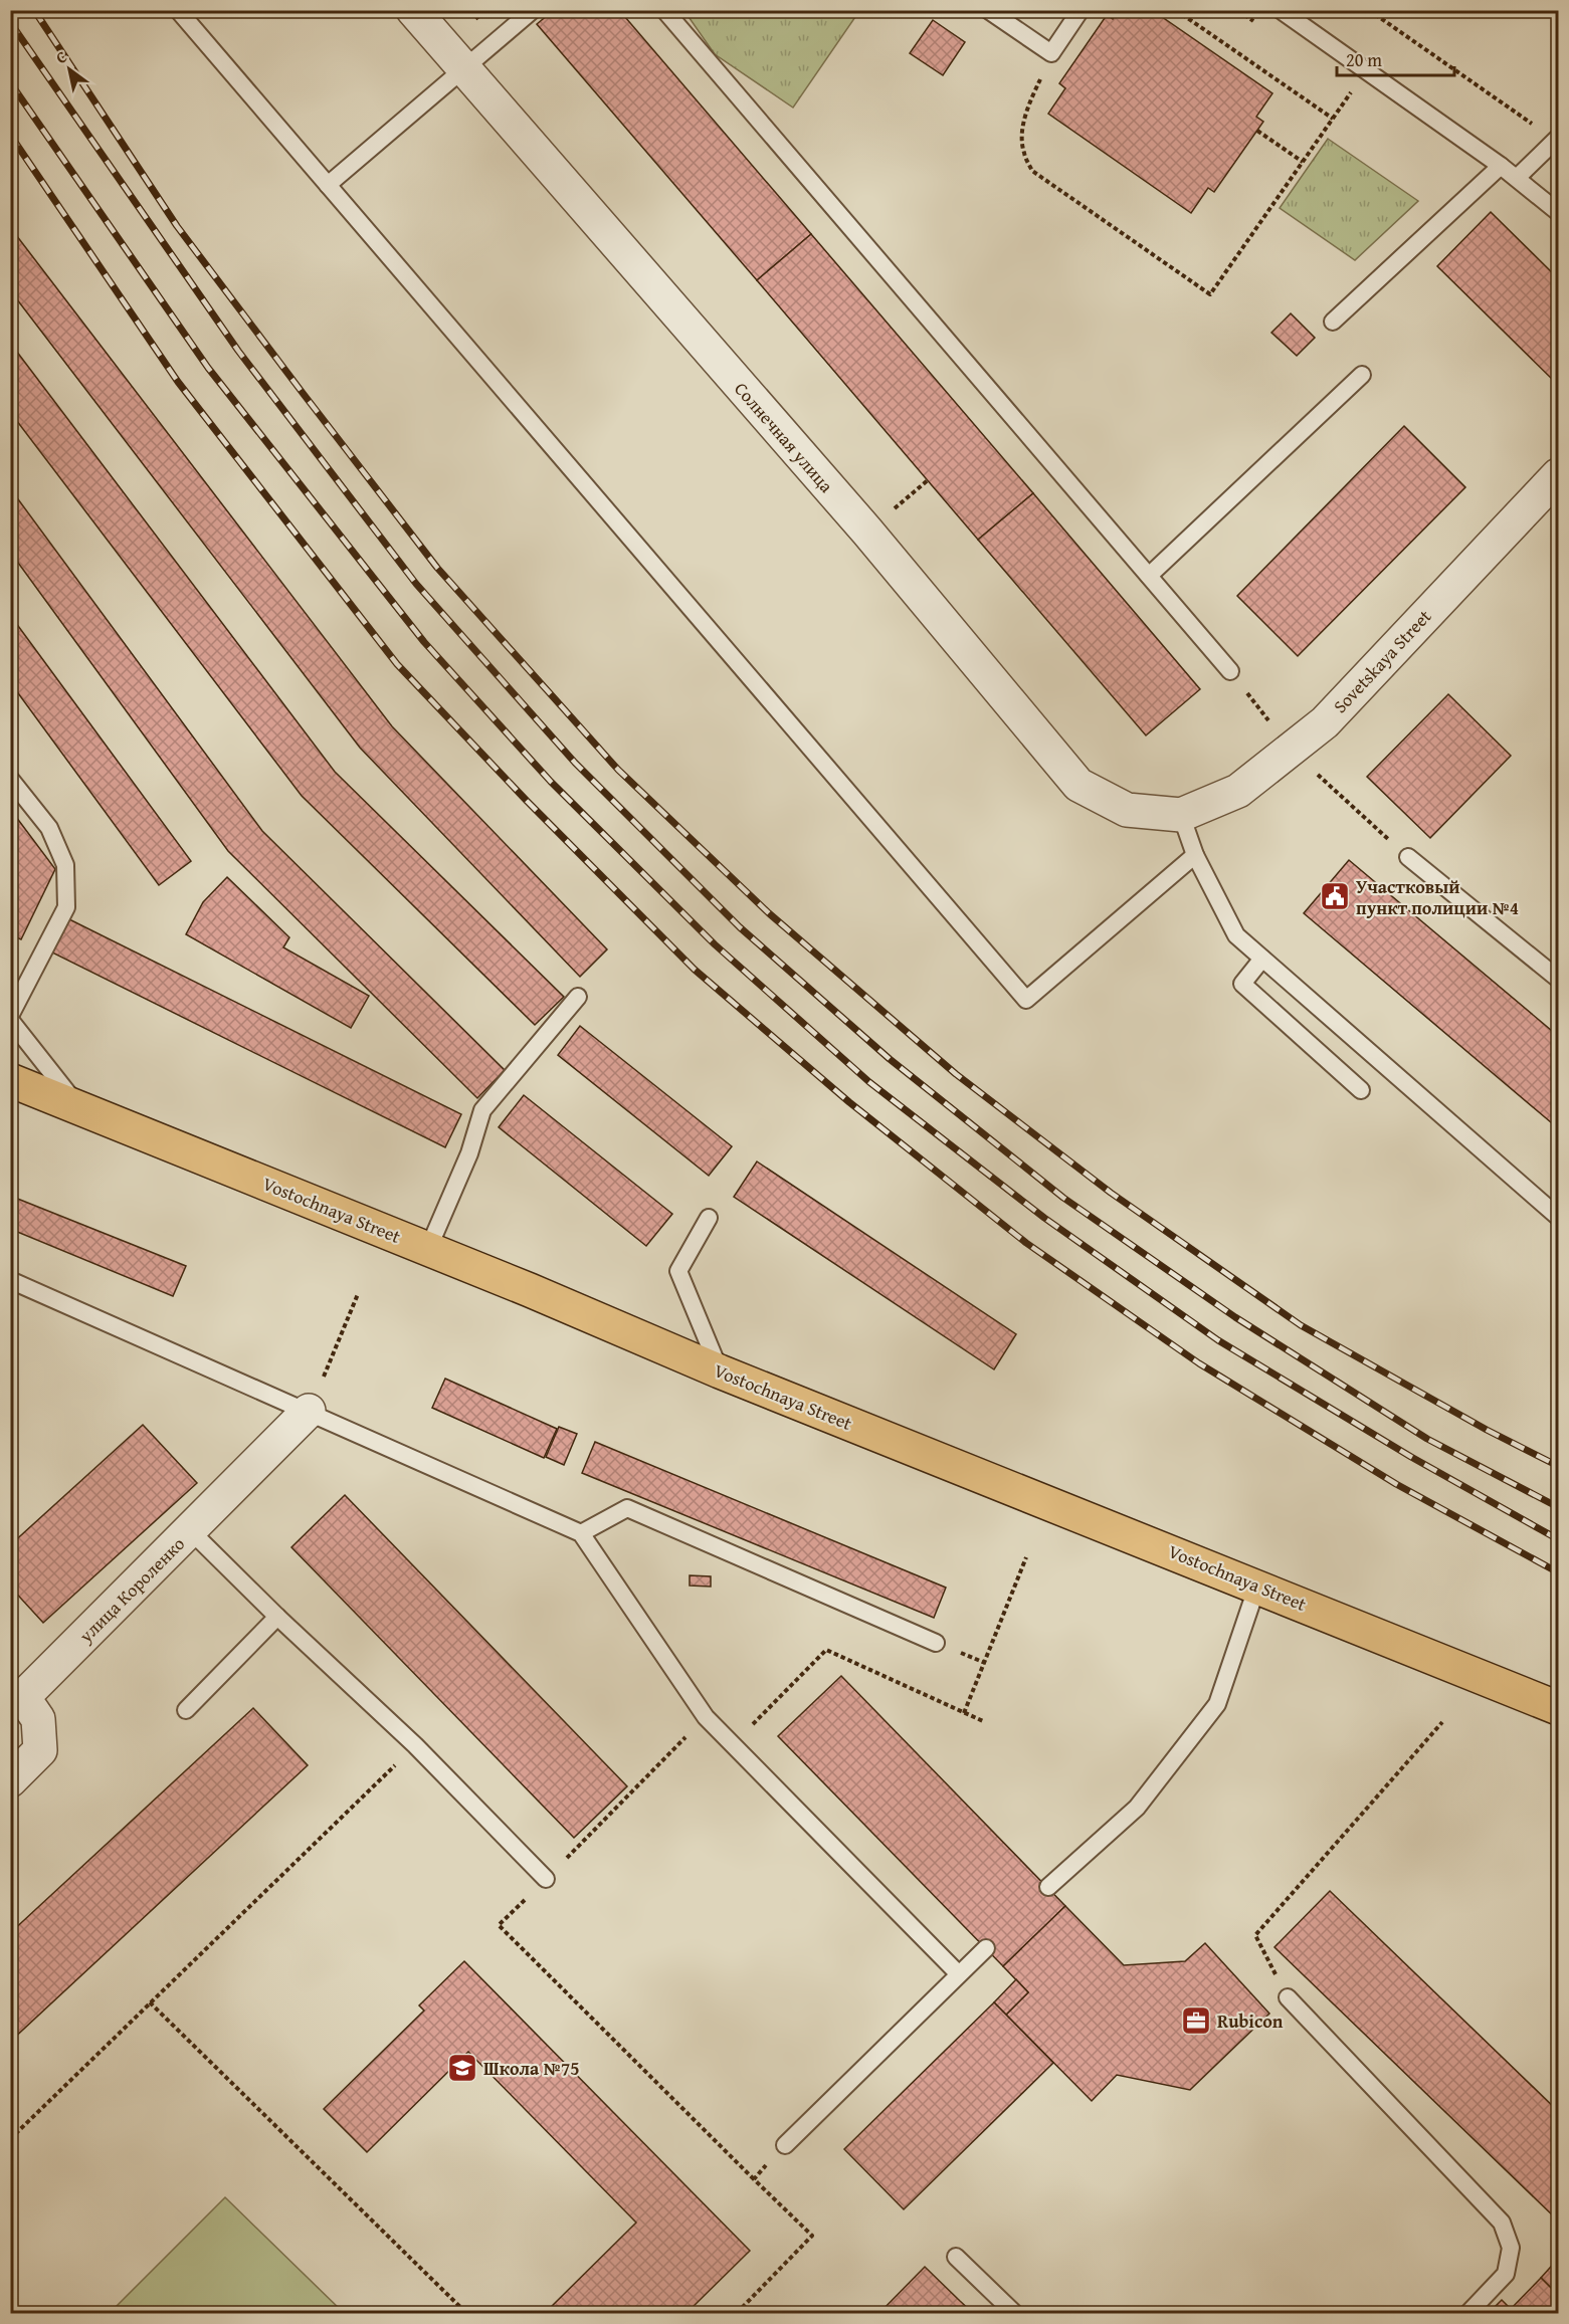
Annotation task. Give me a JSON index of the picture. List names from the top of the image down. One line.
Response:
{"streets":{"main road":["Vostochnaya Street"],"street":["Солнечная улица","Sovetskaya Street","улица Короленко"]},"crossings":[["Солнечная улица","Sovetskaya Street"]],"places":{"public building":["Участковый пункт полиции №4"],"office":["Rubicon"],"school or university":["Школа №75"]},"scale_bar":"20 m","north":"top left"}
